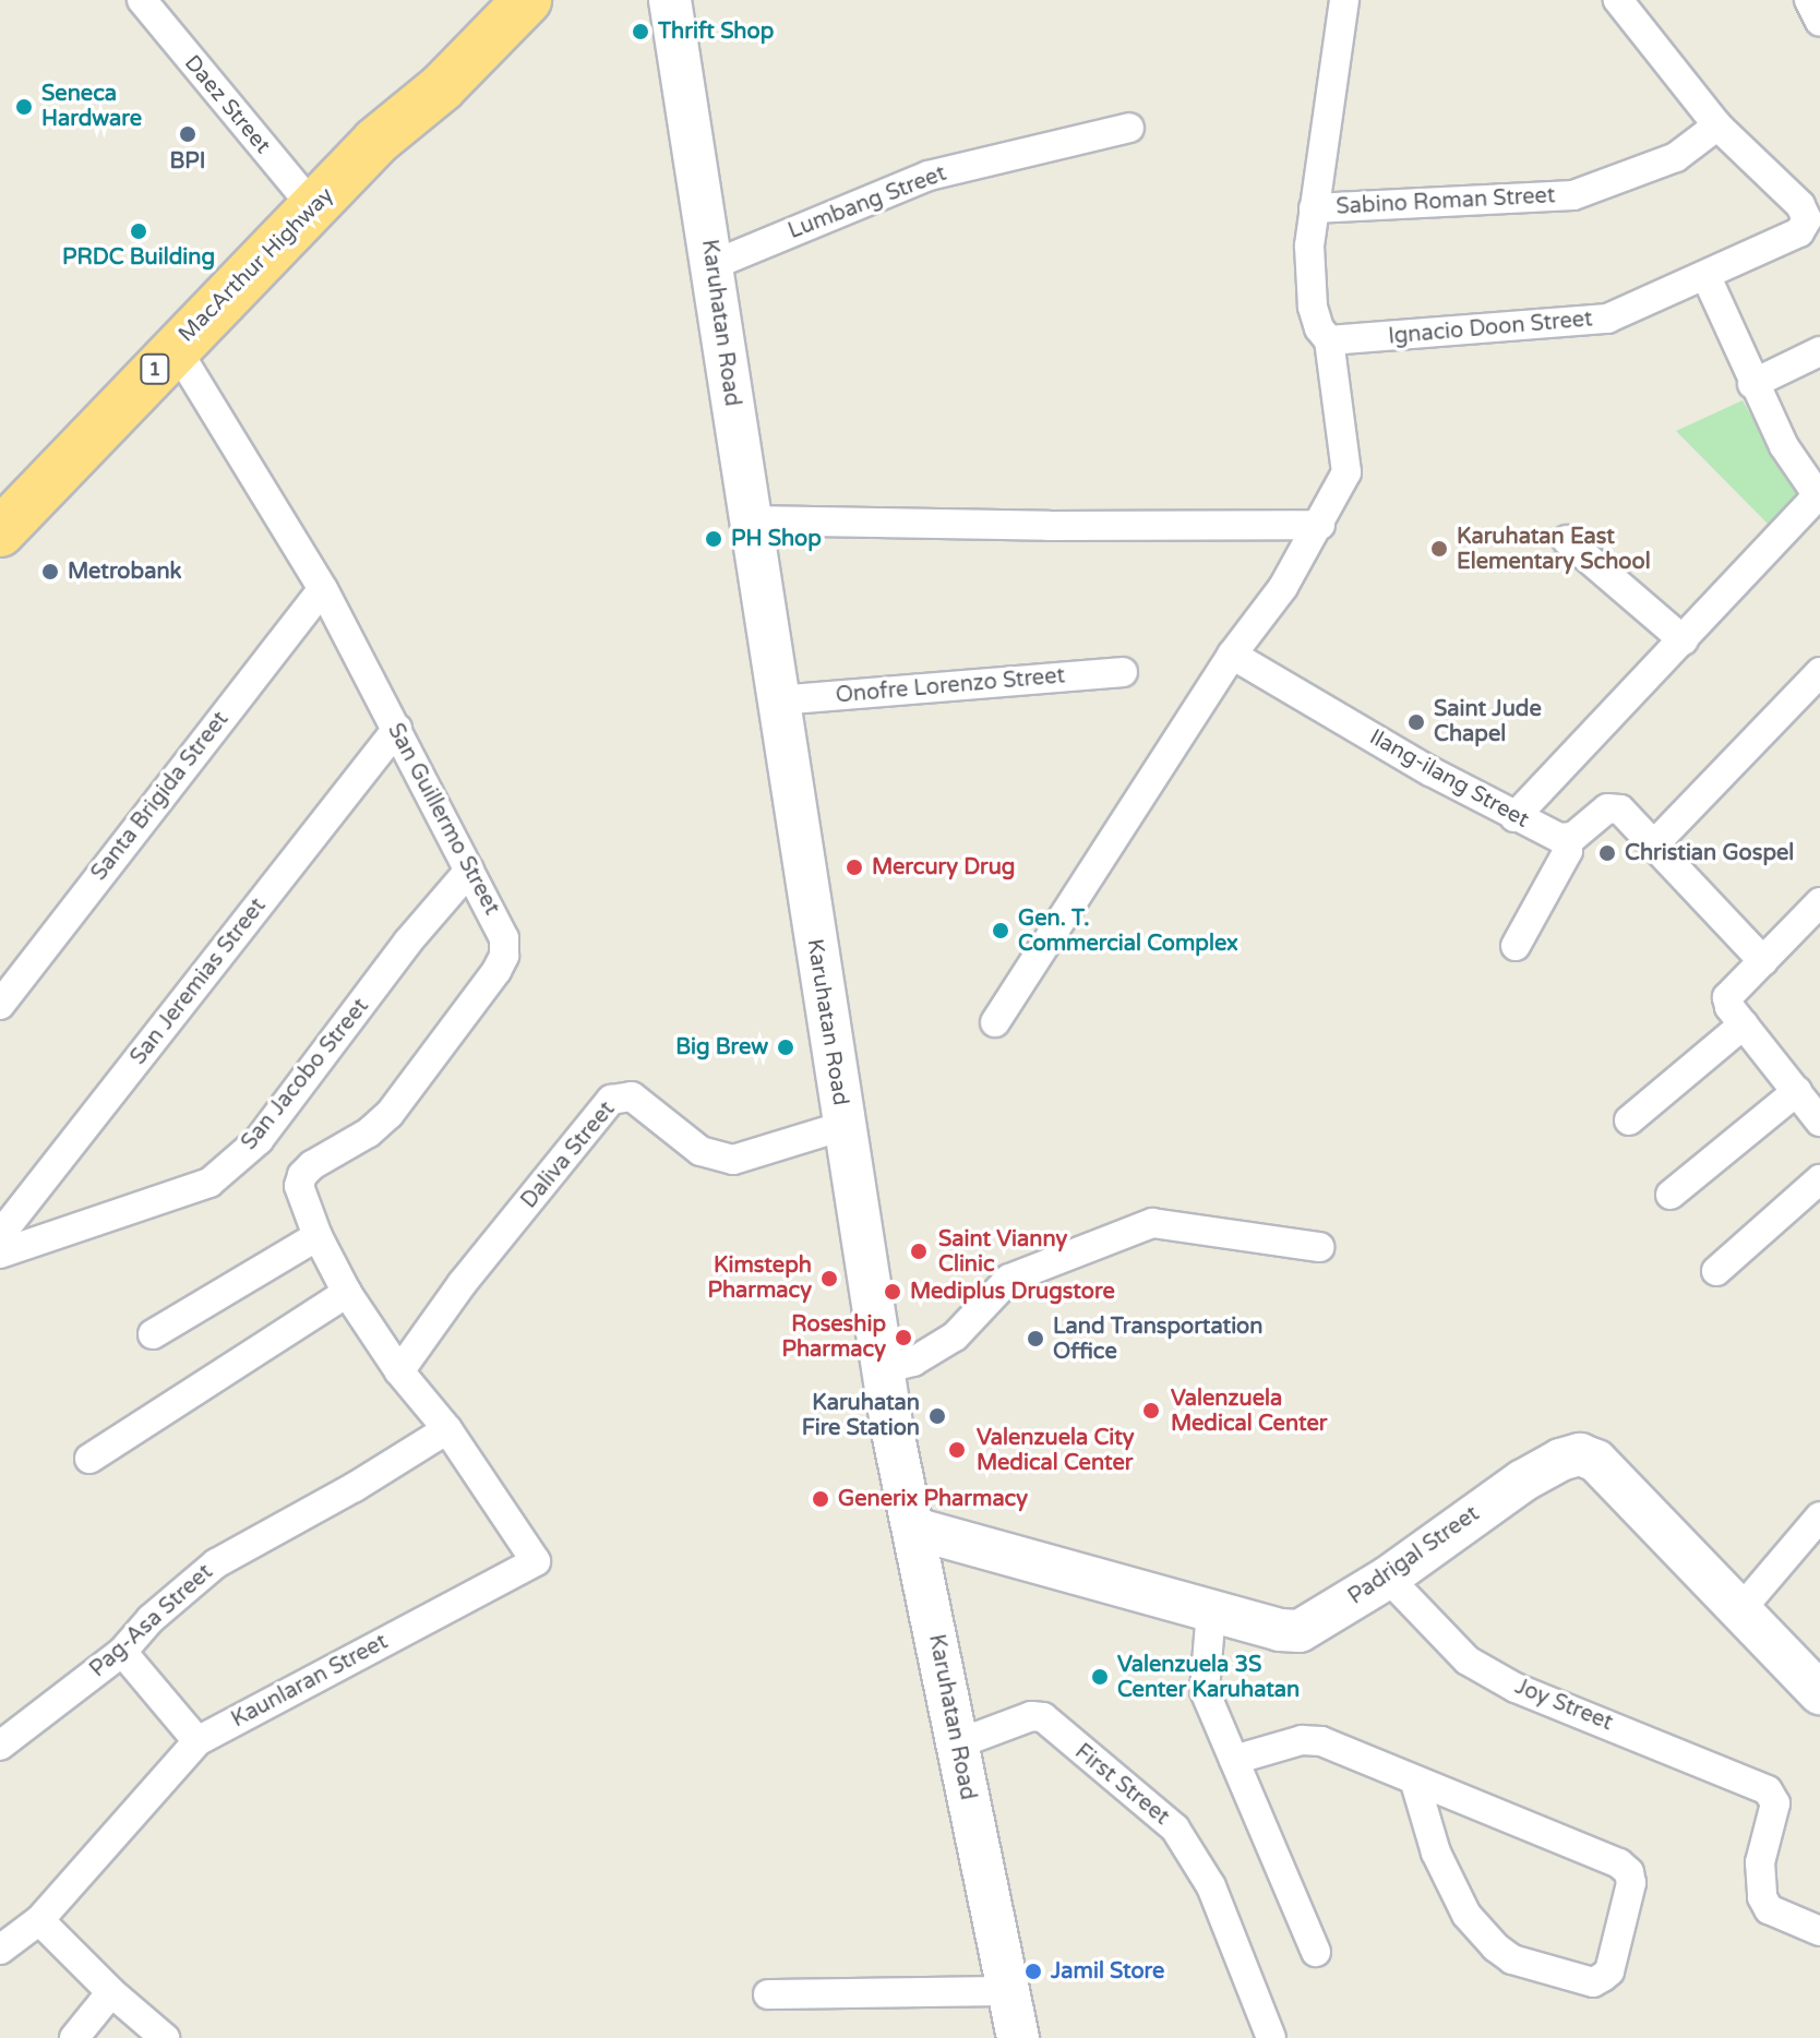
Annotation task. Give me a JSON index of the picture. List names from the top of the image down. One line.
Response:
{"streets":{"highway":["MacArthur Highway","1"],"main road":["Karuhatan Road","Padrigal Street"],"street":["Daez Street","Sabino Roman Street","Lumbang Street","Ignacio Doon Street","Onofre Lorenzo Street","Ilang-ilang Street","Santa Brigida Street","San Guillermo Street","San Jeremias Street","San Jacobo Street","Daliva Street","Pag-Asa Street","Kaunlaran Street","Joy Street","First Street"]},"crossings":[["Daez Street","MacArthur Highway"],["Sabino Roman Street","Ignacio Doon Street"],["Lumbang Street","Karuhatan Road"],["MacArthur Highway","San Guillermo Street"],["Karuhatan Road","Onofre Lorenzo Street"],["Karuhatan Road","Daliva Street"],["Karuhatan Road","Padrigal Street"],["Karuhatan Road","First Street"],["Santa Brigida Street","San Guillermo Street"],["San Guillermo Street","San Jeremias Street"],["San Guillermo Street","San Jacobo Street"],["San Guillermo Street","Daliva Street"],["San Guillermo Street","Pag-Asa Street"],["San Guillermo Street","Kaunlaran Street"],["Padrigal Street","Joy Street"],["Pag-Asa Street","Kaunlaran Street"]],"places":["Thrift Shop","Seneca Hardware","BPI","PRDC Building","PH Shop","Karuhatan East Elementary School","Metrobank","Saint Jude Chapel","Christian Gospel","Mercury Drug","Gen. T. Commercial Complex","Big Brew","Saint Vianny Clinic","Kimsteph Pharmacy","Mediplus Drugstore","Roseship Pharmacy","Land Transportation Office","Valenzuela Medical Center","Karuhatan Fire Station","Valenzuela City Medical Center","Generix Pharmacy","Valenzuela 3S Center Karuhatan","Jamil Store"]}
